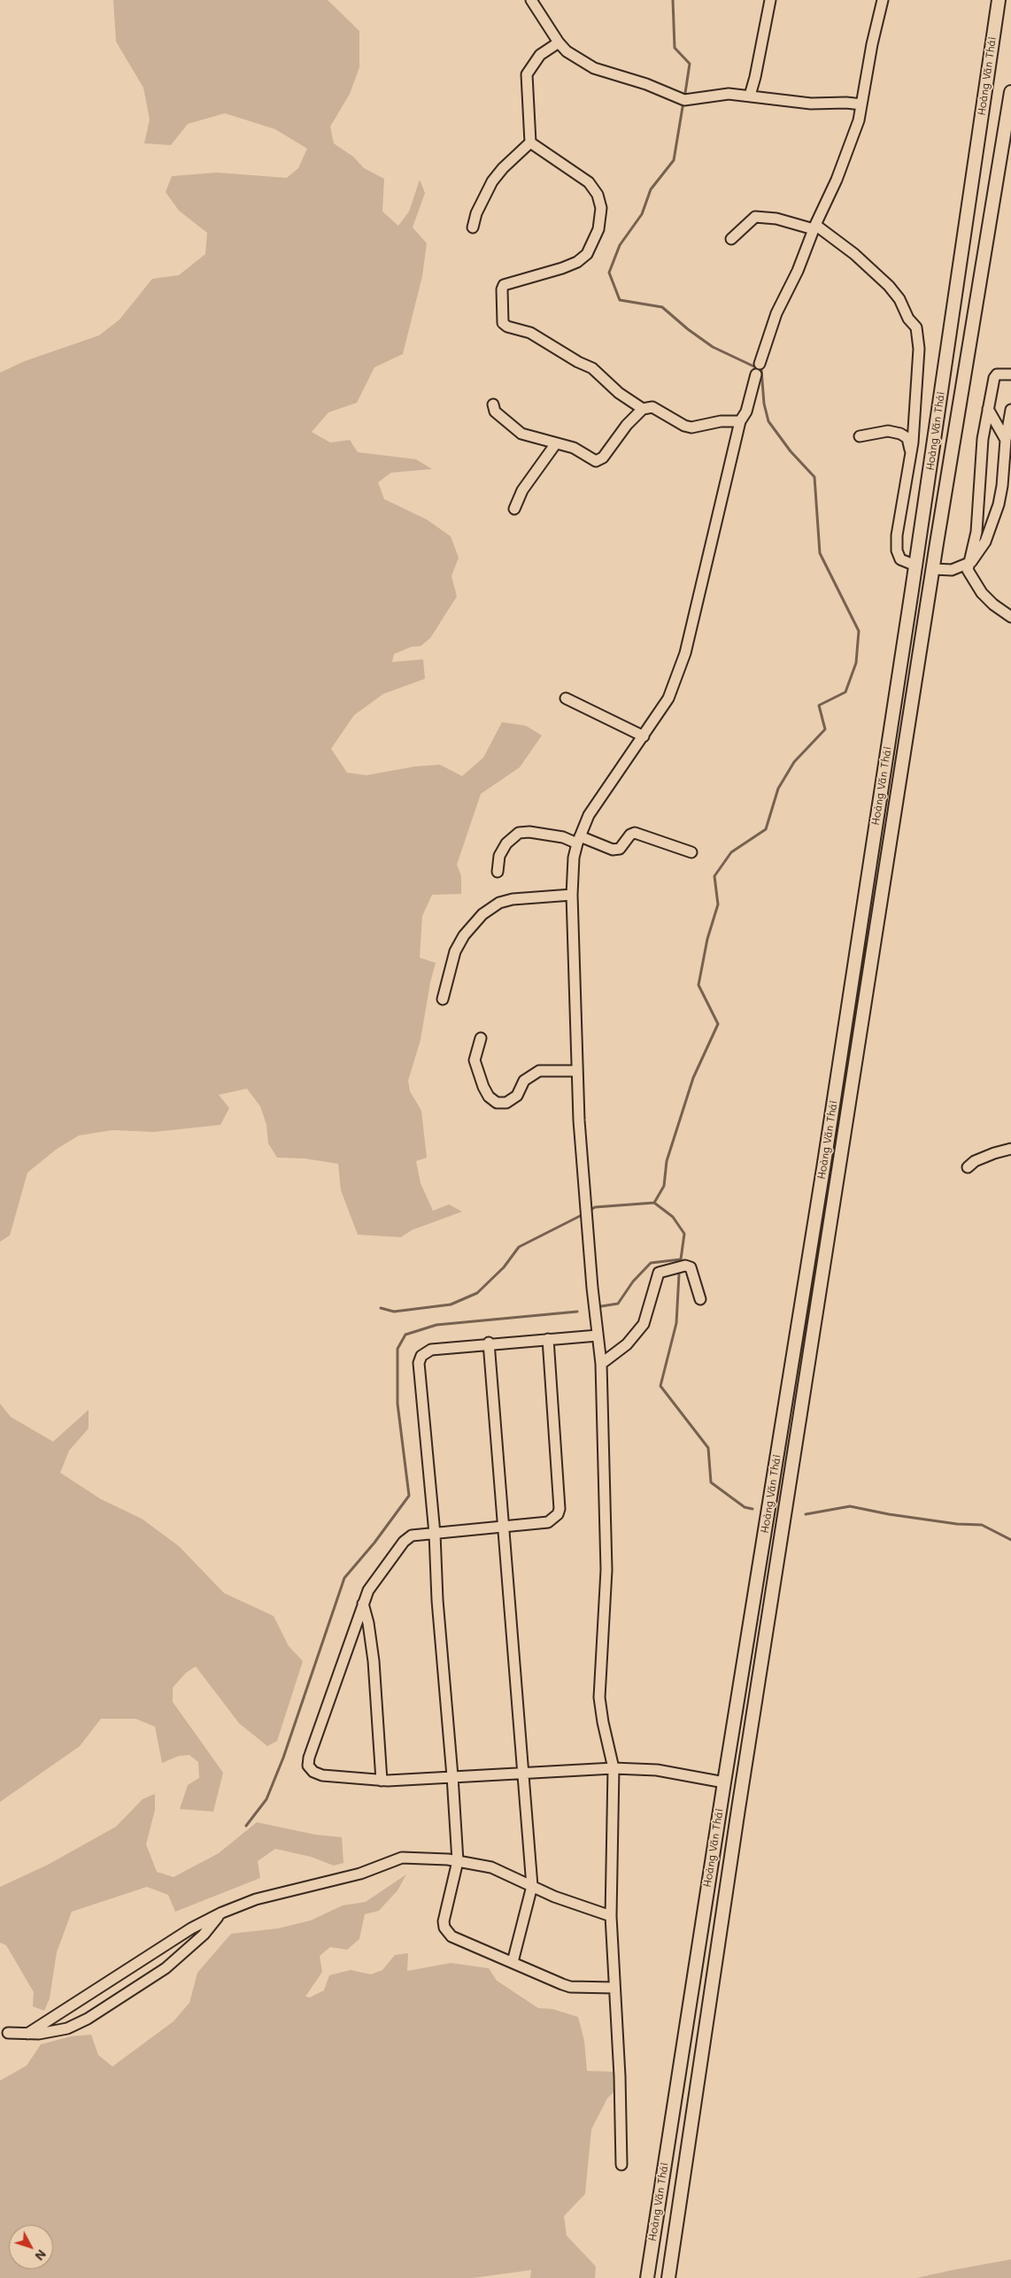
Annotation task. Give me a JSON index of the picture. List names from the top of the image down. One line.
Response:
{"streets":{"main road":["Hoàng Văn Thái"]},"north":"bottom right"}
